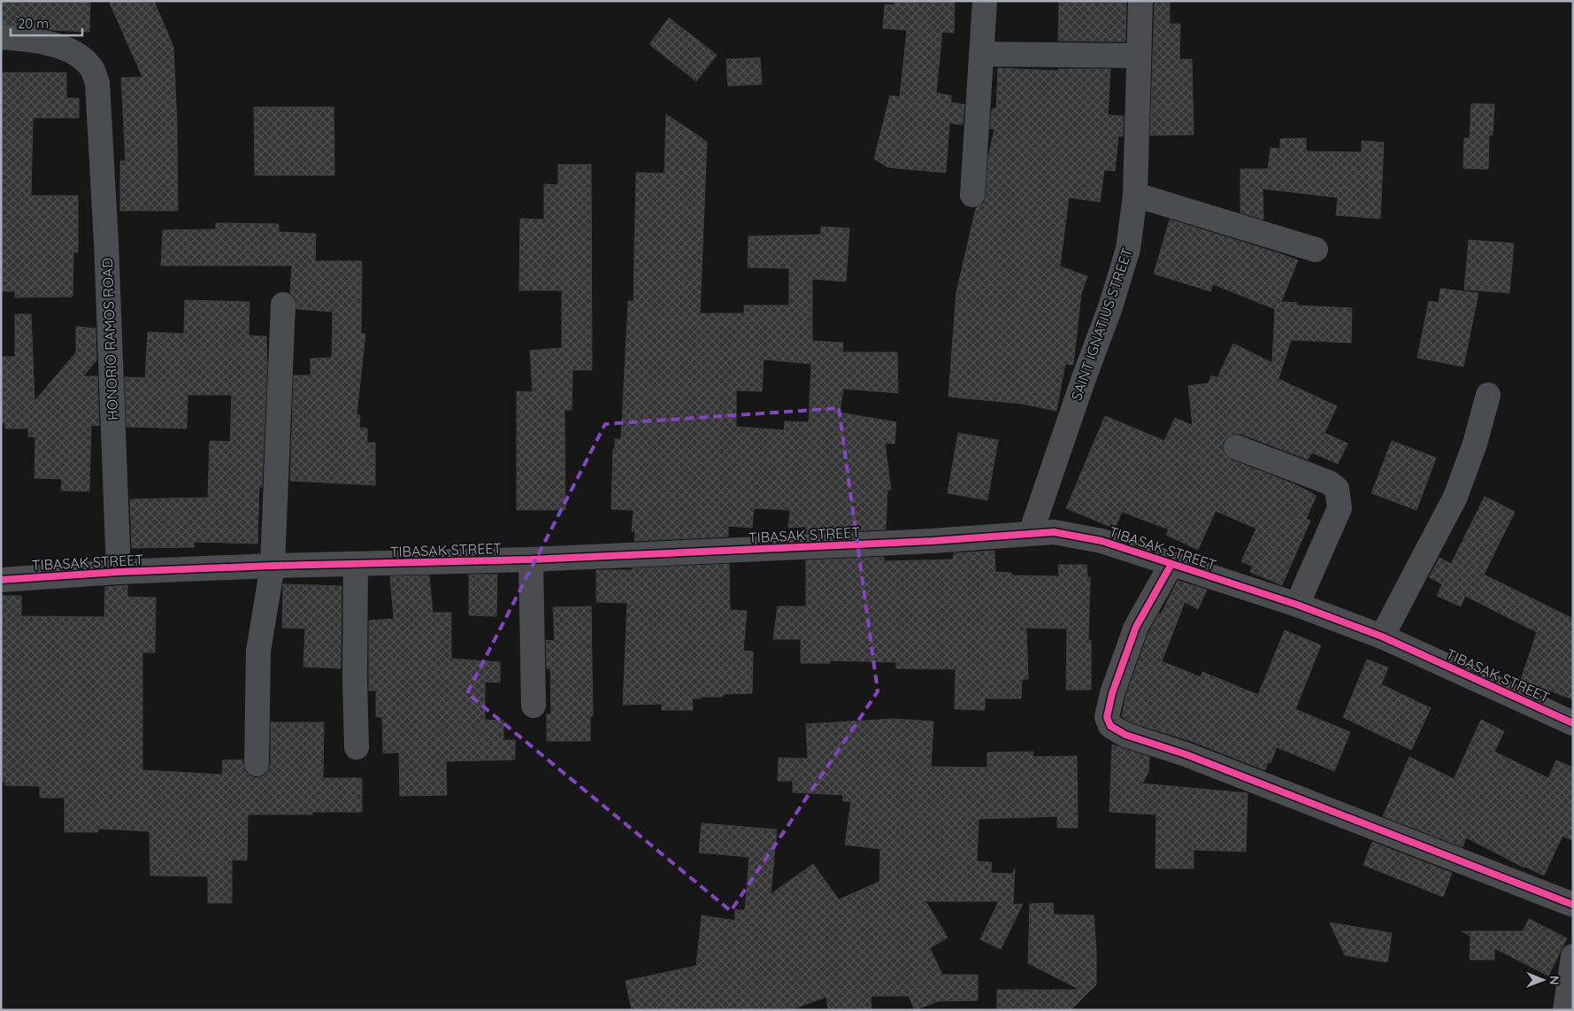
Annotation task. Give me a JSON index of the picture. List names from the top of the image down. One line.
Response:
{"streets":{"street":["SAINT IGNATIUS STREET","HONORIO RAMOS ROAD","TIBASAK STREET"]},"crossings":[["SAINT IGNATIUS STREET","TIBASAK STREET"],["HONORIO RAMOS ROAD","TIBASAK STREET"]],"scale_bar":"20 m","north":"right"}
